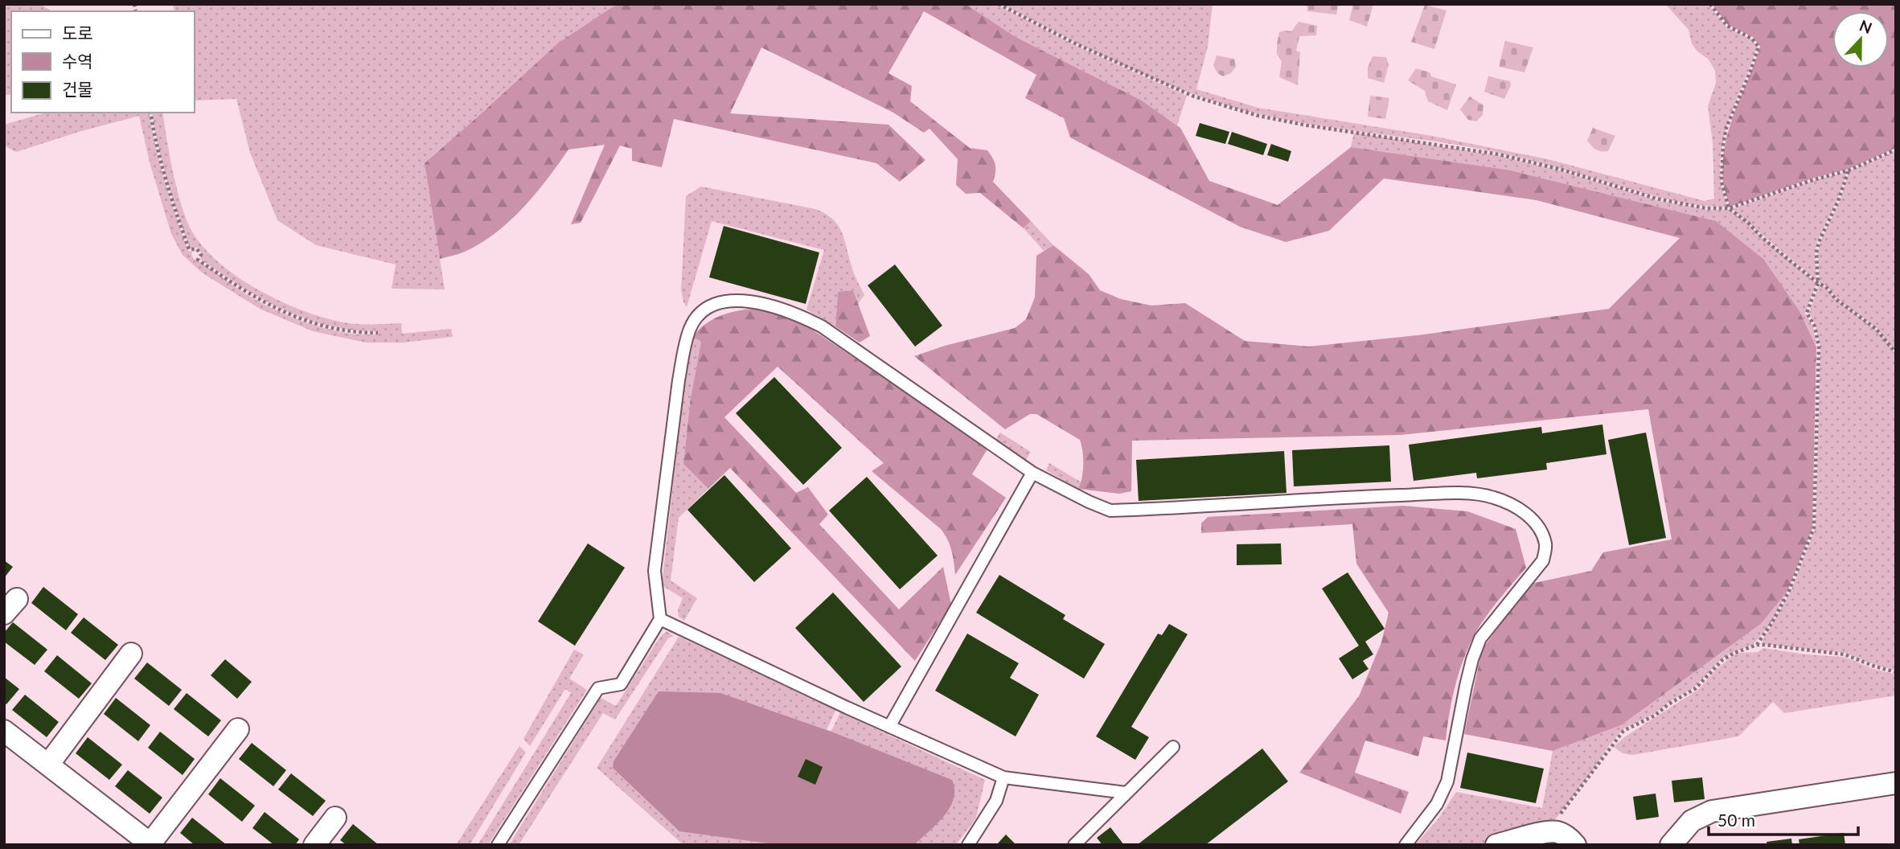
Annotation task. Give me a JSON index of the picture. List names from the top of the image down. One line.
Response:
{"legend":["도로","수역","건물"],"scale_bar":"50 m","north":"top"}
